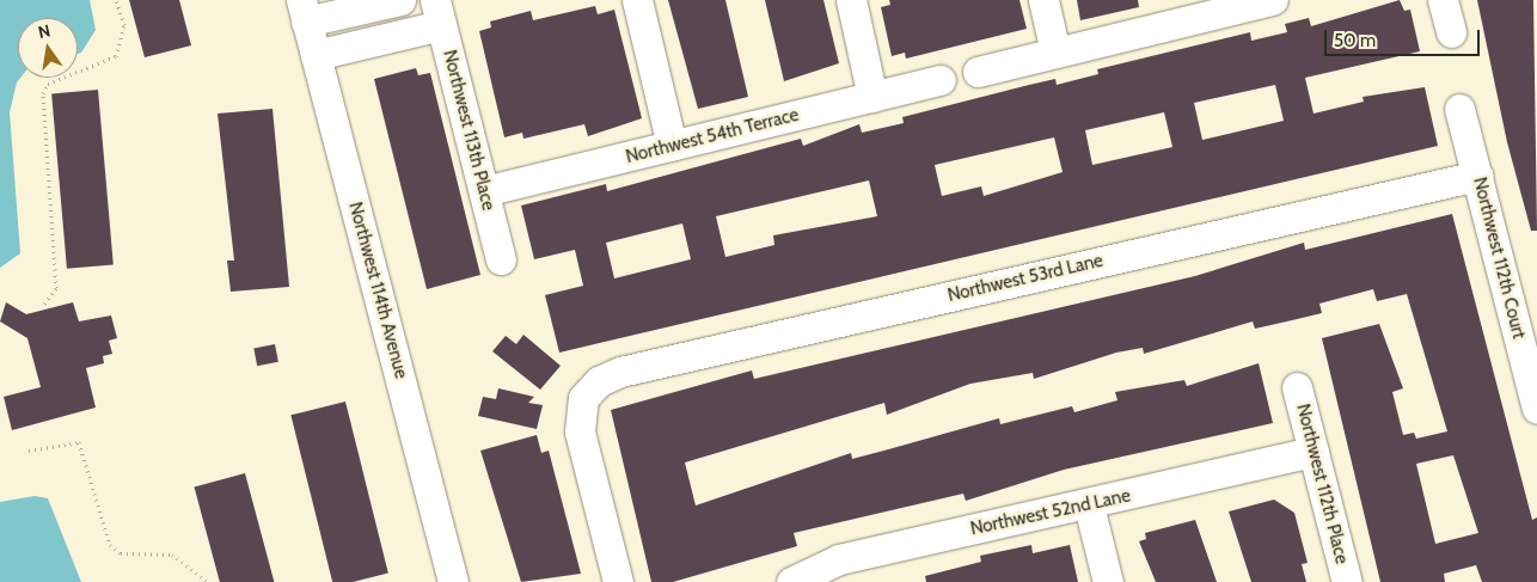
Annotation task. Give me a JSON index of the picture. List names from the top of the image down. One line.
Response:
{"streets":{"street":["Northwest 113th Place","Northwest 54th Terrace","Northwest 112th Court","Northwest 53rd Lane","Northwest 114th Avenue","Northwest 112th Place","Northwest 52nd Lane"]},"crossings":[["Northwest 113th Place","Northwest 54th Terrace"],["Northwest 112th Court","Northwest 53rd Lane"],["Northwest 112th Place","Northwest 52nd Lane"]],"scale_bar":"50 m","north":"top"}
